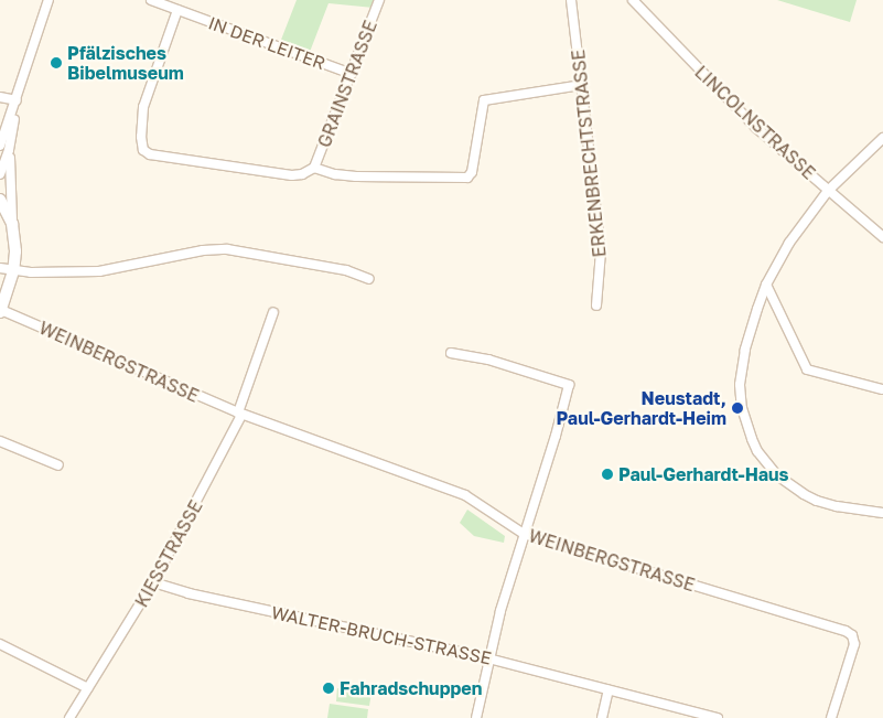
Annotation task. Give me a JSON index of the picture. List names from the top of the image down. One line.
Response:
{"streets":{"street":["IN DER LEITER","GRAINSTRASSE","LINCOLNSTRASSE","ERKENBRECHTSTRASSE","WEINBERGSTRASSE","KIESSTRASSE","WALTER-BRUCH-STRASSE"]},"crossings":[["IN DER LEITER","GRAINSTRASSE"],["WEINBERGSTRASSE","KIESSTRASSE"],["KIESSTRASSE","WALTER-BRUCH-STRASSE"]],"places":["Pfälzisches Bibelmuseum","Neustadt, Paul-Gerhardt-Heim","Paul-Gerhardt-Haus","Fahradschuppen"]}
